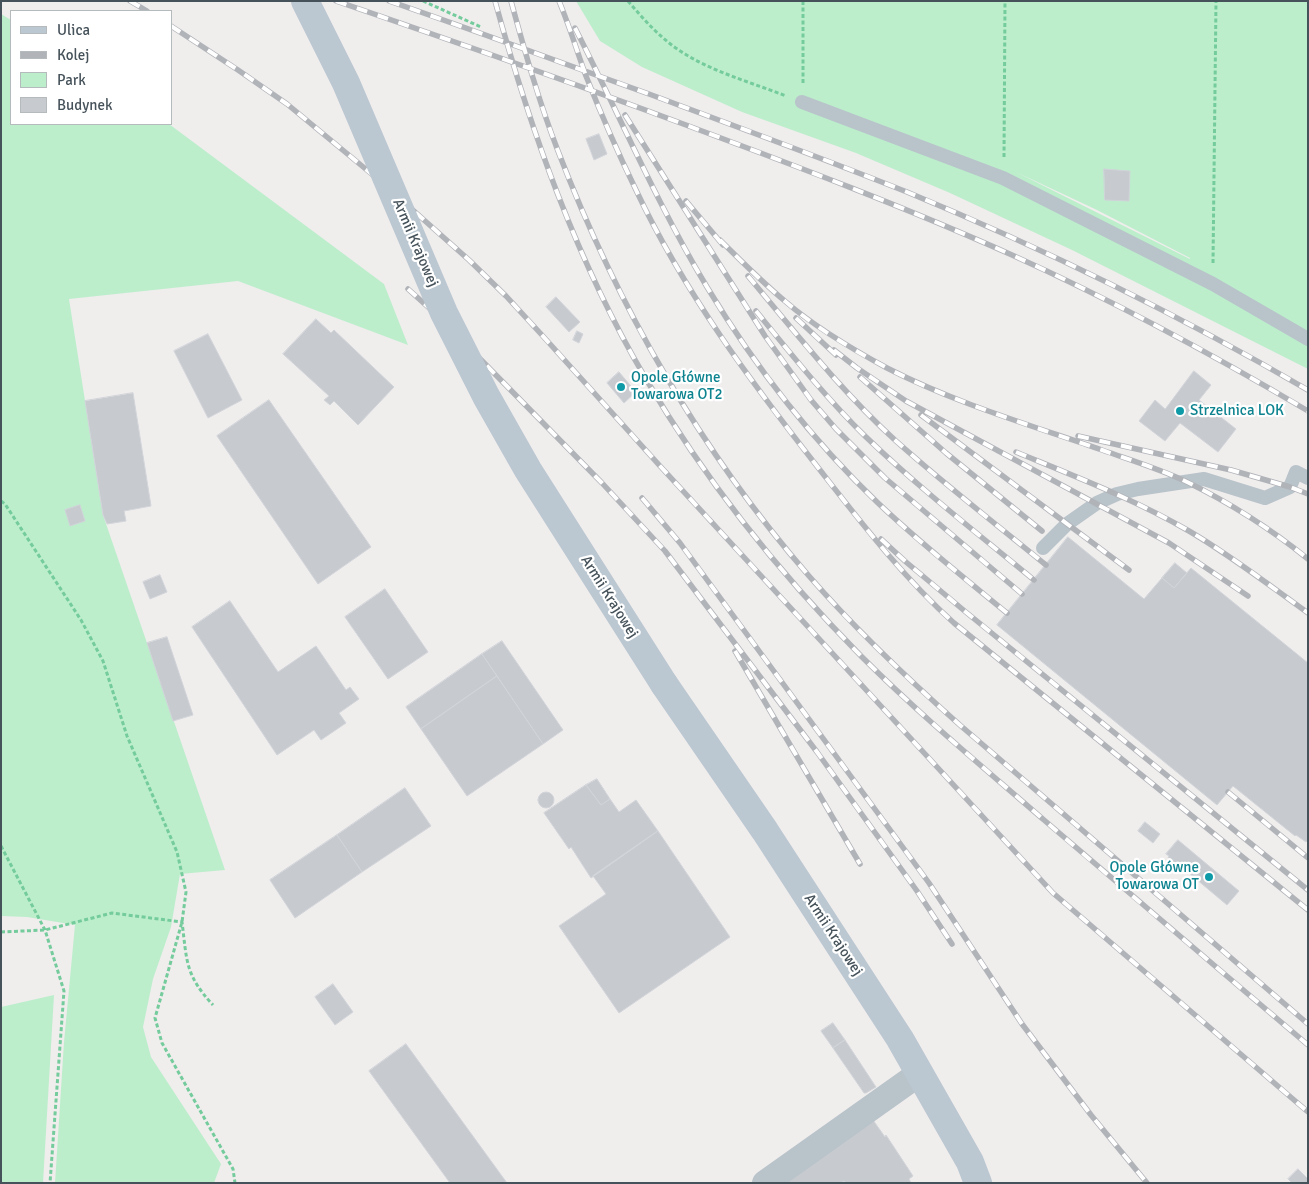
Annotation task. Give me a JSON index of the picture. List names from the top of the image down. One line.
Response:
{"streets":{"main road":["Armii Krajowej"]},"places":["Opole Główne Towarowa OT2","Strzelnica LOK","Opole Główne Towarowa OT"],"legend":["Ulica","Kolej","Park","Budynek"]}
